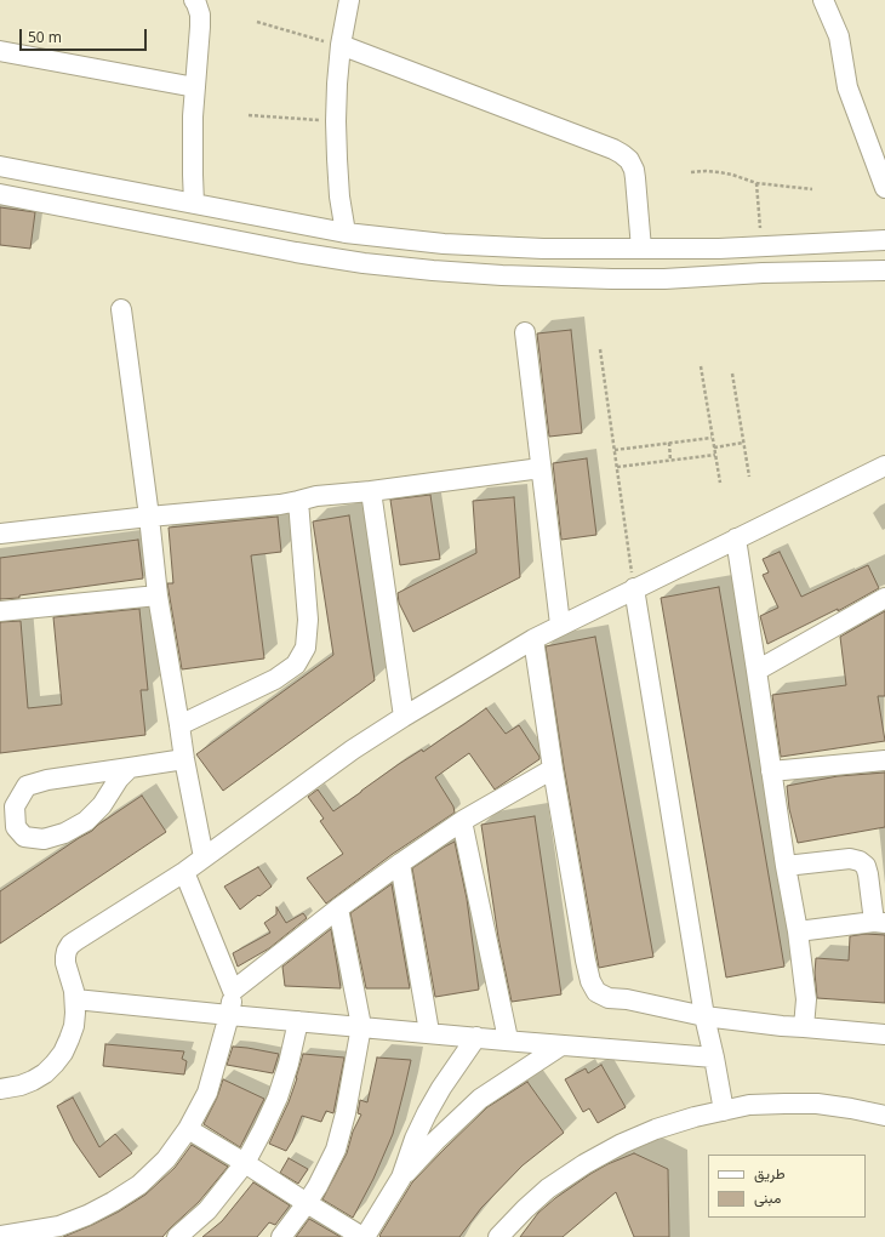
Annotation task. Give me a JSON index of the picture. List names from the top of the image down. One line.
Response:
{"legend":["طريق","مبنى"],"scale_bar":"50 m"}
